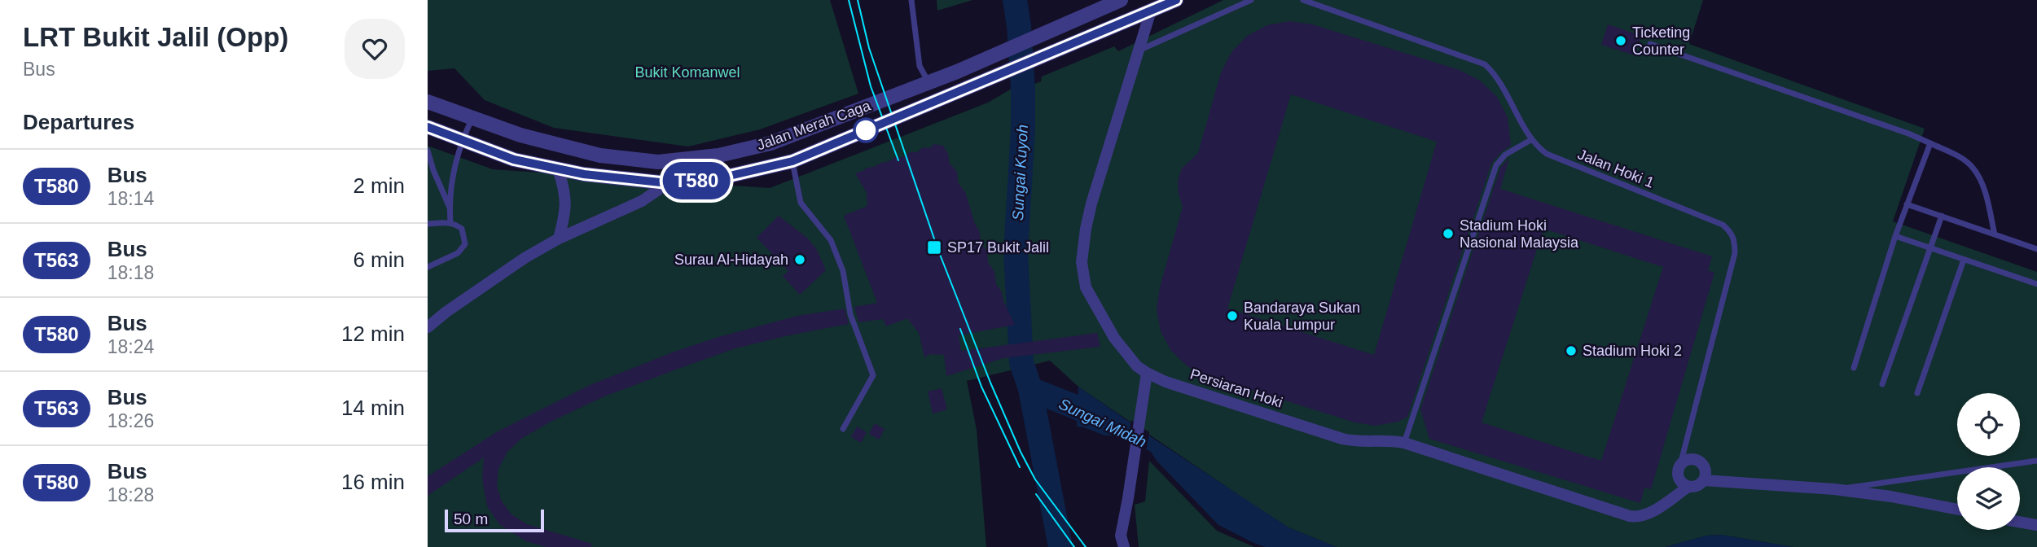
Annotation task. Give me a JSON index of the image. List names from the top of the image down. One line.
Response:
{"streets":{"street":["Jalan Merah Caga","Persiaran Hoki"],"lane":["Jalan Hoki 1"]},"crossings":[["Jalan Merah Caga","Persiaran Hoki"],["Jalan Hoki 1","Persiaran Hoki"]],"water":["Sungai Kuyoh","Sungai Midah"],"parks":["Bukit Komanwel"],"places":{"other":["Ticketing Counter","Stadium Hoki Nasional Malaysia","Surau Al-Hidayah","Bandaraya Sukan Kuala Lumpur","Stadium Hoki 2"],"transit":["SP17 Bukit Jalil"]},"lines":["bus line T580"],"scale_bar":"50 m","page":{"heading":[["LRT Bukit Jalil (Opp)","Bus"],"Departures"],"on_map":"T580","list":[{"mark":"T580","name":"Bus","note":"18:14","value":"2 min"},{"mark":"T563","name":"Bus","note":"18:18","value":"6 min"},{"mark":"T580","name":"Bus","note":"18:24","value":"12 min"},{"mark":"T563","name":"Bus","note":"18:26","value":"14 min"},{"mark":"T580","name":"Bus","note":"18:28","value":"16 min"}],"scale":"50 m"}}
